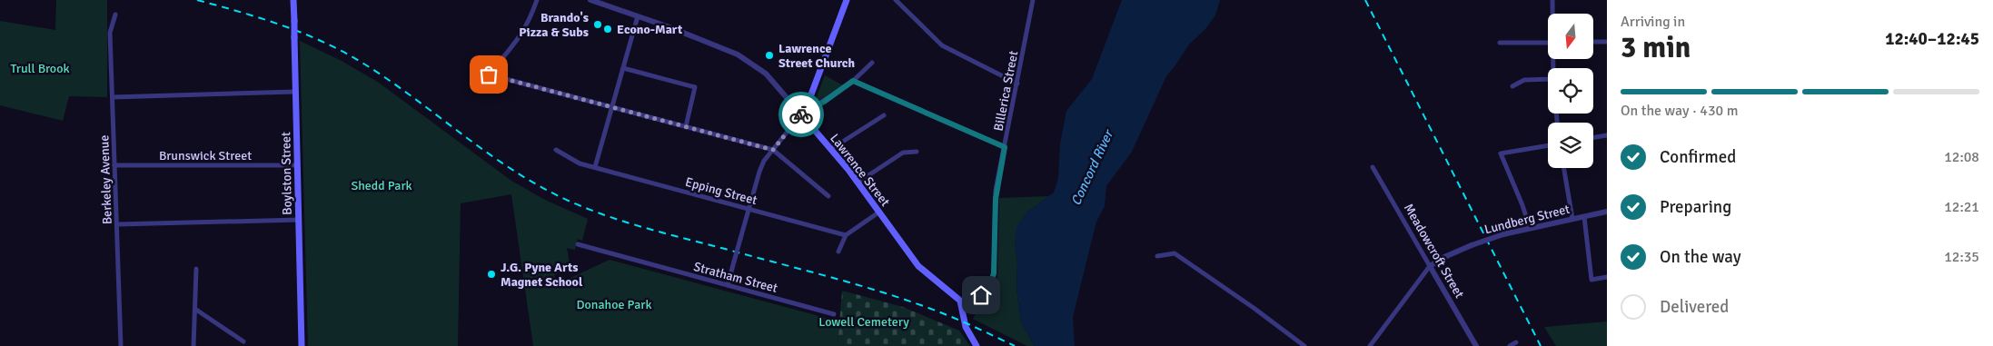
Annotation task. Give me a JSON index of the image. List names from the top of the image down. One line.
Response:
{"streets":{"main road":["Lawrence Street","Boylston Street"],"street":["Billerica Street","Brunswick Street","Berkeley Avenue","Epping Street","Lundberg Street","Meadowcroft Street","Stratham Street"]},"crossings":[["Billerica Street","Lawrence Street"],["Brunswick Street","Boylston Street"],["Brunswick Street","Berkeley Avenue"],["Lundberg Street","Meadowcroft Street"]],"water":["Concord River"],"parks":["Trull Brook","Shedd Park","Donahoe Park","Lowell Cemetery"],"places":["Brando's Pizza & Subs","Econo-Mart","Lawrence Street Church","J.G. Pyne Arts Magnet School"],"north":"bottom","page":{"heading":["3 min","Arriving in","12:40–12:45"],"bar":"On the way · 430 m","list":[["Confirmed","12:08"],["Preparing","12:21"],["On the way","12:35"],"Delivered"]}}
